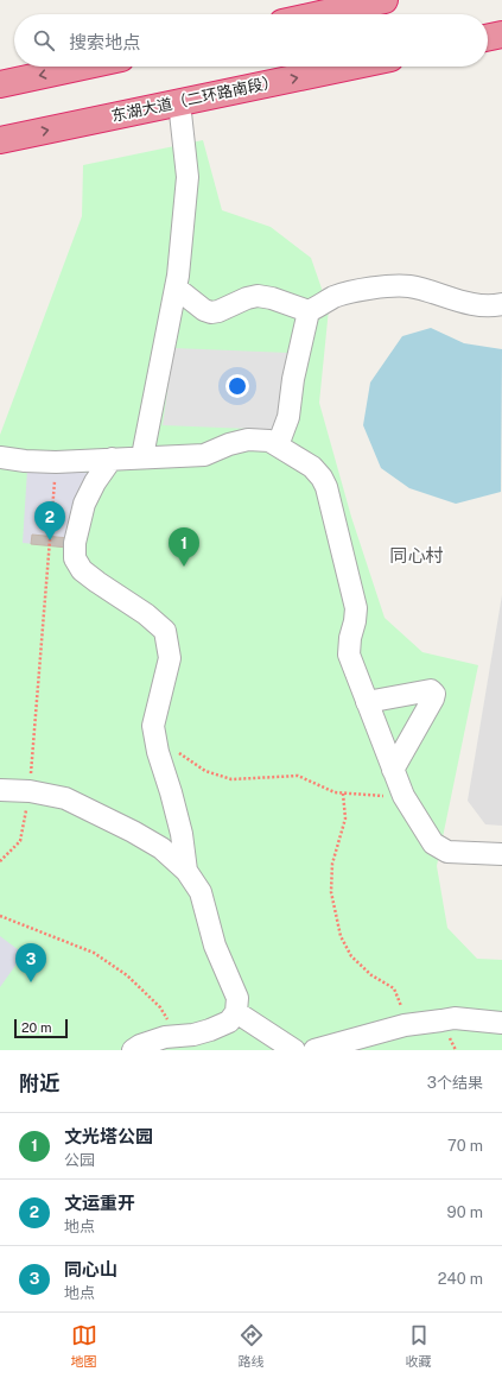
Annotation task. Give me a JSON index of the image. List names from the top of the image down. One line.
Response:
{"streets":{"highway":["东湖大道（二环路南段）"]},"one_way":["东湖大道（二环路南段）"],"districts":["同心村"],"scale_bar":"20 m","page":{"search":"搜索地点","pins":["2","1","3"],"scale":"20 m","heading":["附近","3个结果"],"list":[{"mark":"1","name":"文光塔公园","note":"公园","value":"70 m"},{"mark":"2","name":"文运重开","note":"地点","value":"90 m"},{"mark":"3","name":"同心山","note":"地点","value":"240 m"}],"nav":["地图","路线","收藏"]}}
